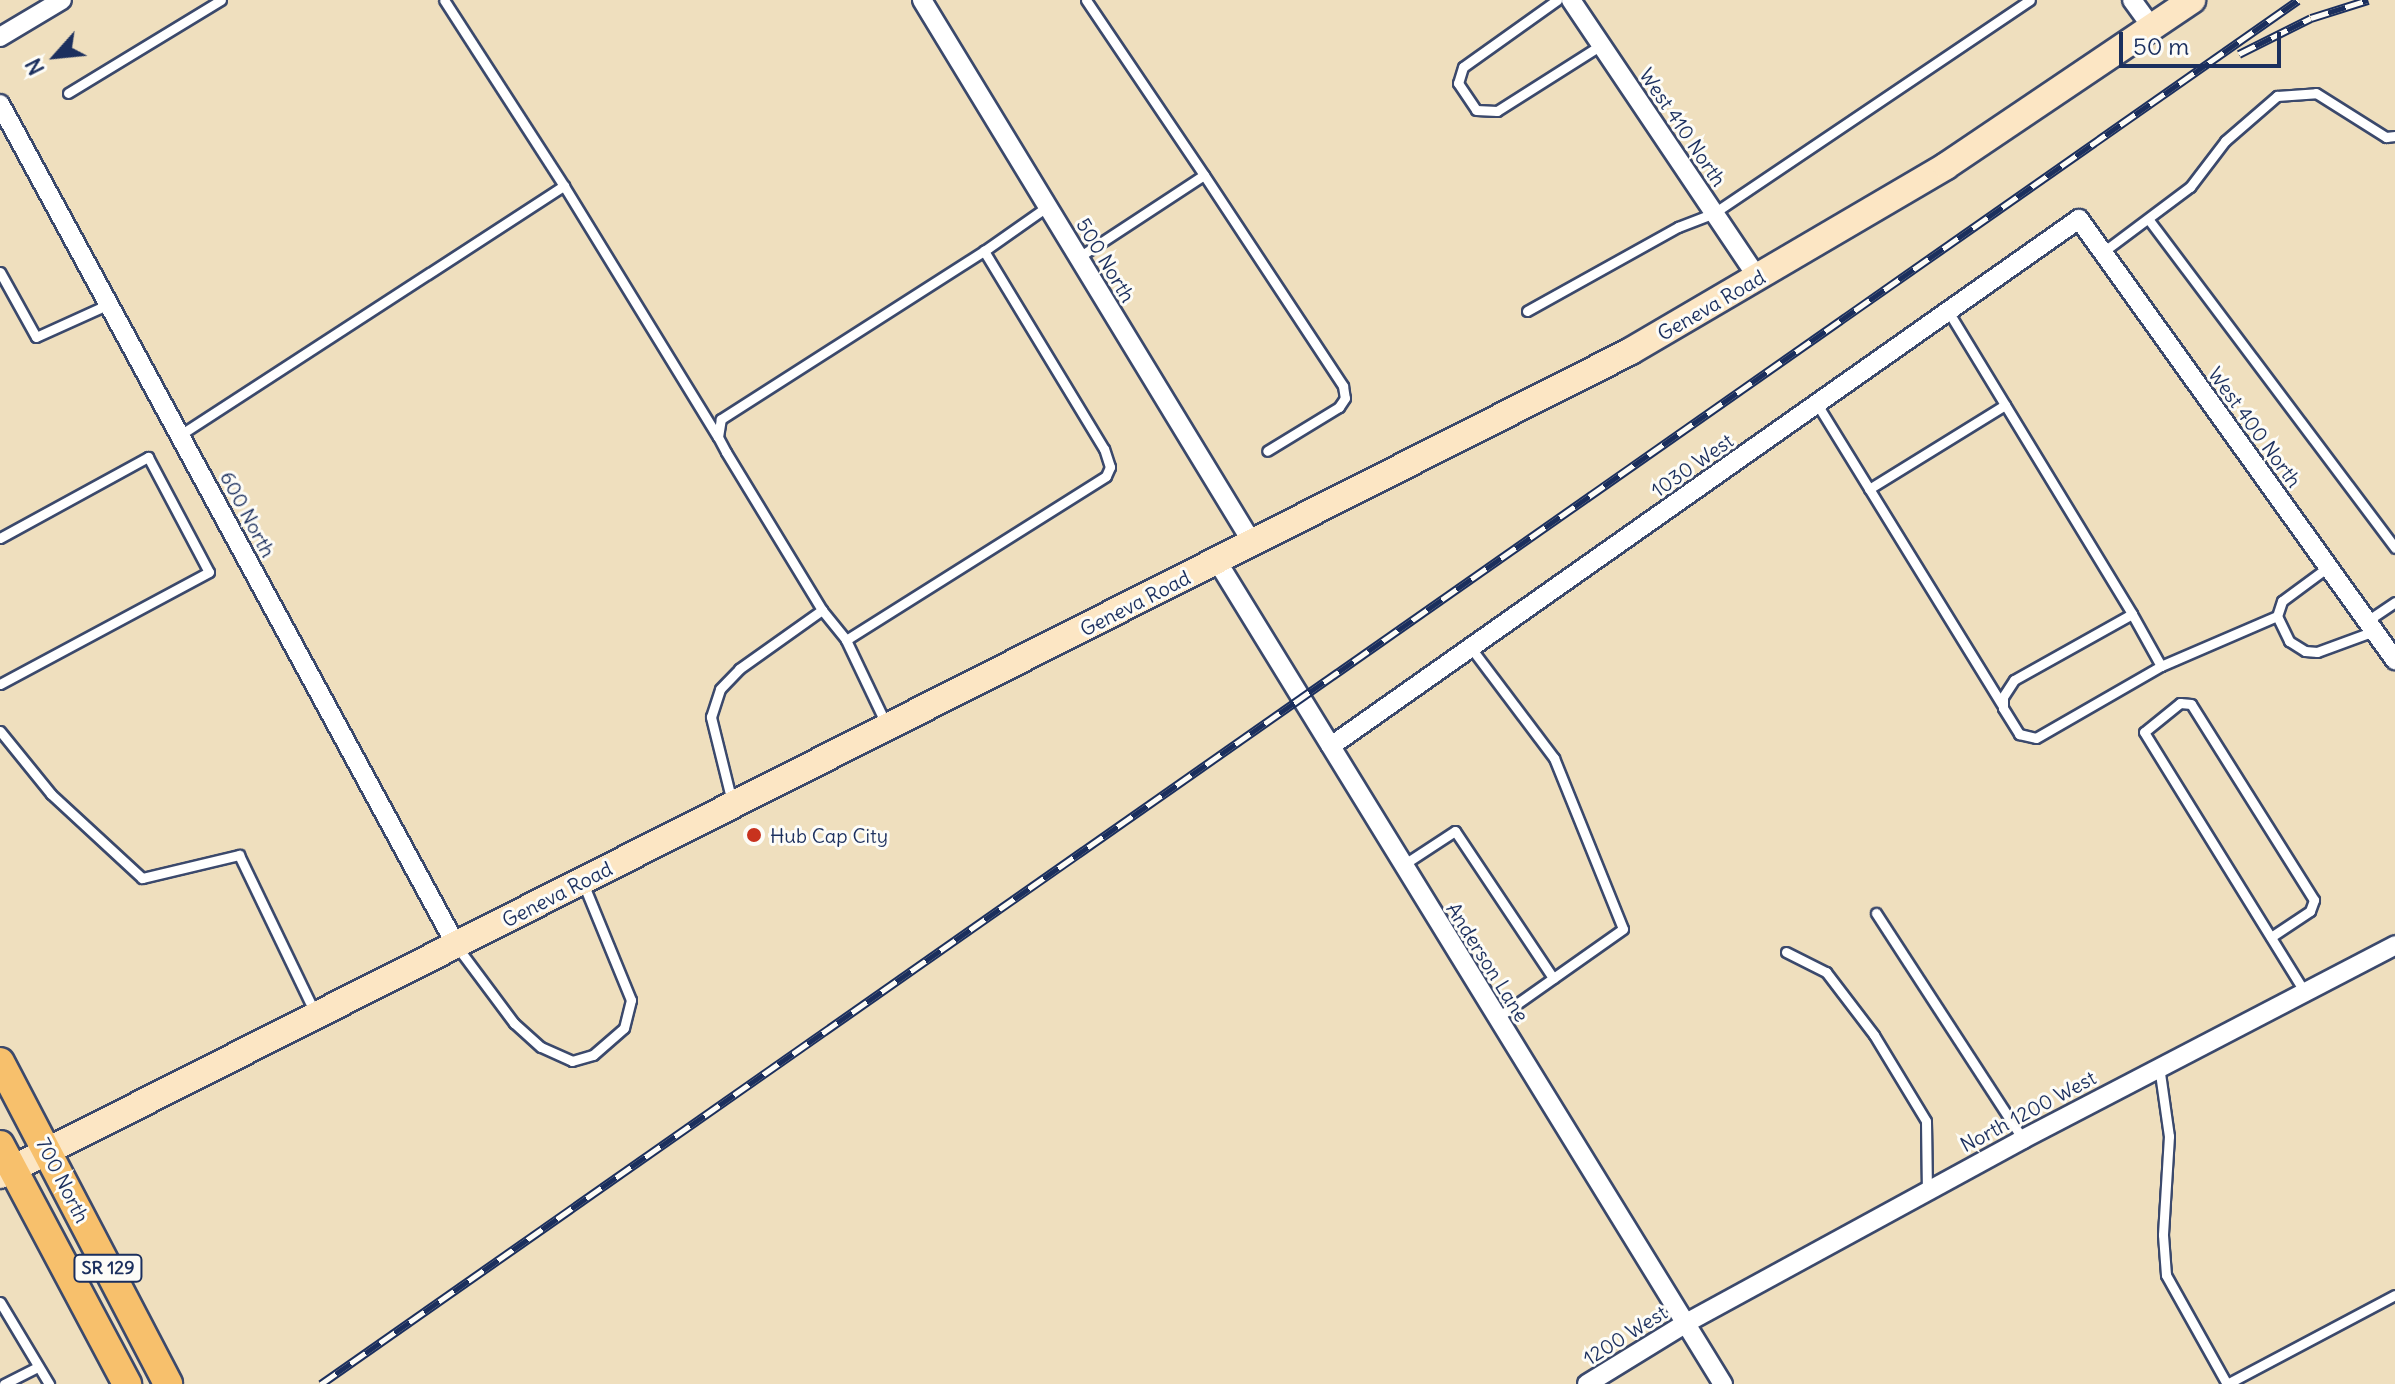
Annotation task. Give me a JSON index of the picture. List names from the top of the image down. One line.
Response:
{"streets":{"main road":["Geneva Road","700 North","SR 129"],"street":["West 410 North","500 North","West 400 North","1030 West","600 North","Anderson Lane","North 1200 West","1200 West"]},"crossings":[["West 410 North","Geneva Road"],["500 North","Geneva Road"],["Geneva Road","600 North"],["Geneva Road","Anderson Lane"],["Geneva Road","700 North"],["West 400 North","1030 West"],["1030 West","Anderson Lane"],["Anderson Lane","North 1200 West"],["Anderson Lane","1200 West"],["North 1200 West","1200 West"]],"places":["Hub Cap City"],"scale_bar":"50 m","north":"bottom left"}
